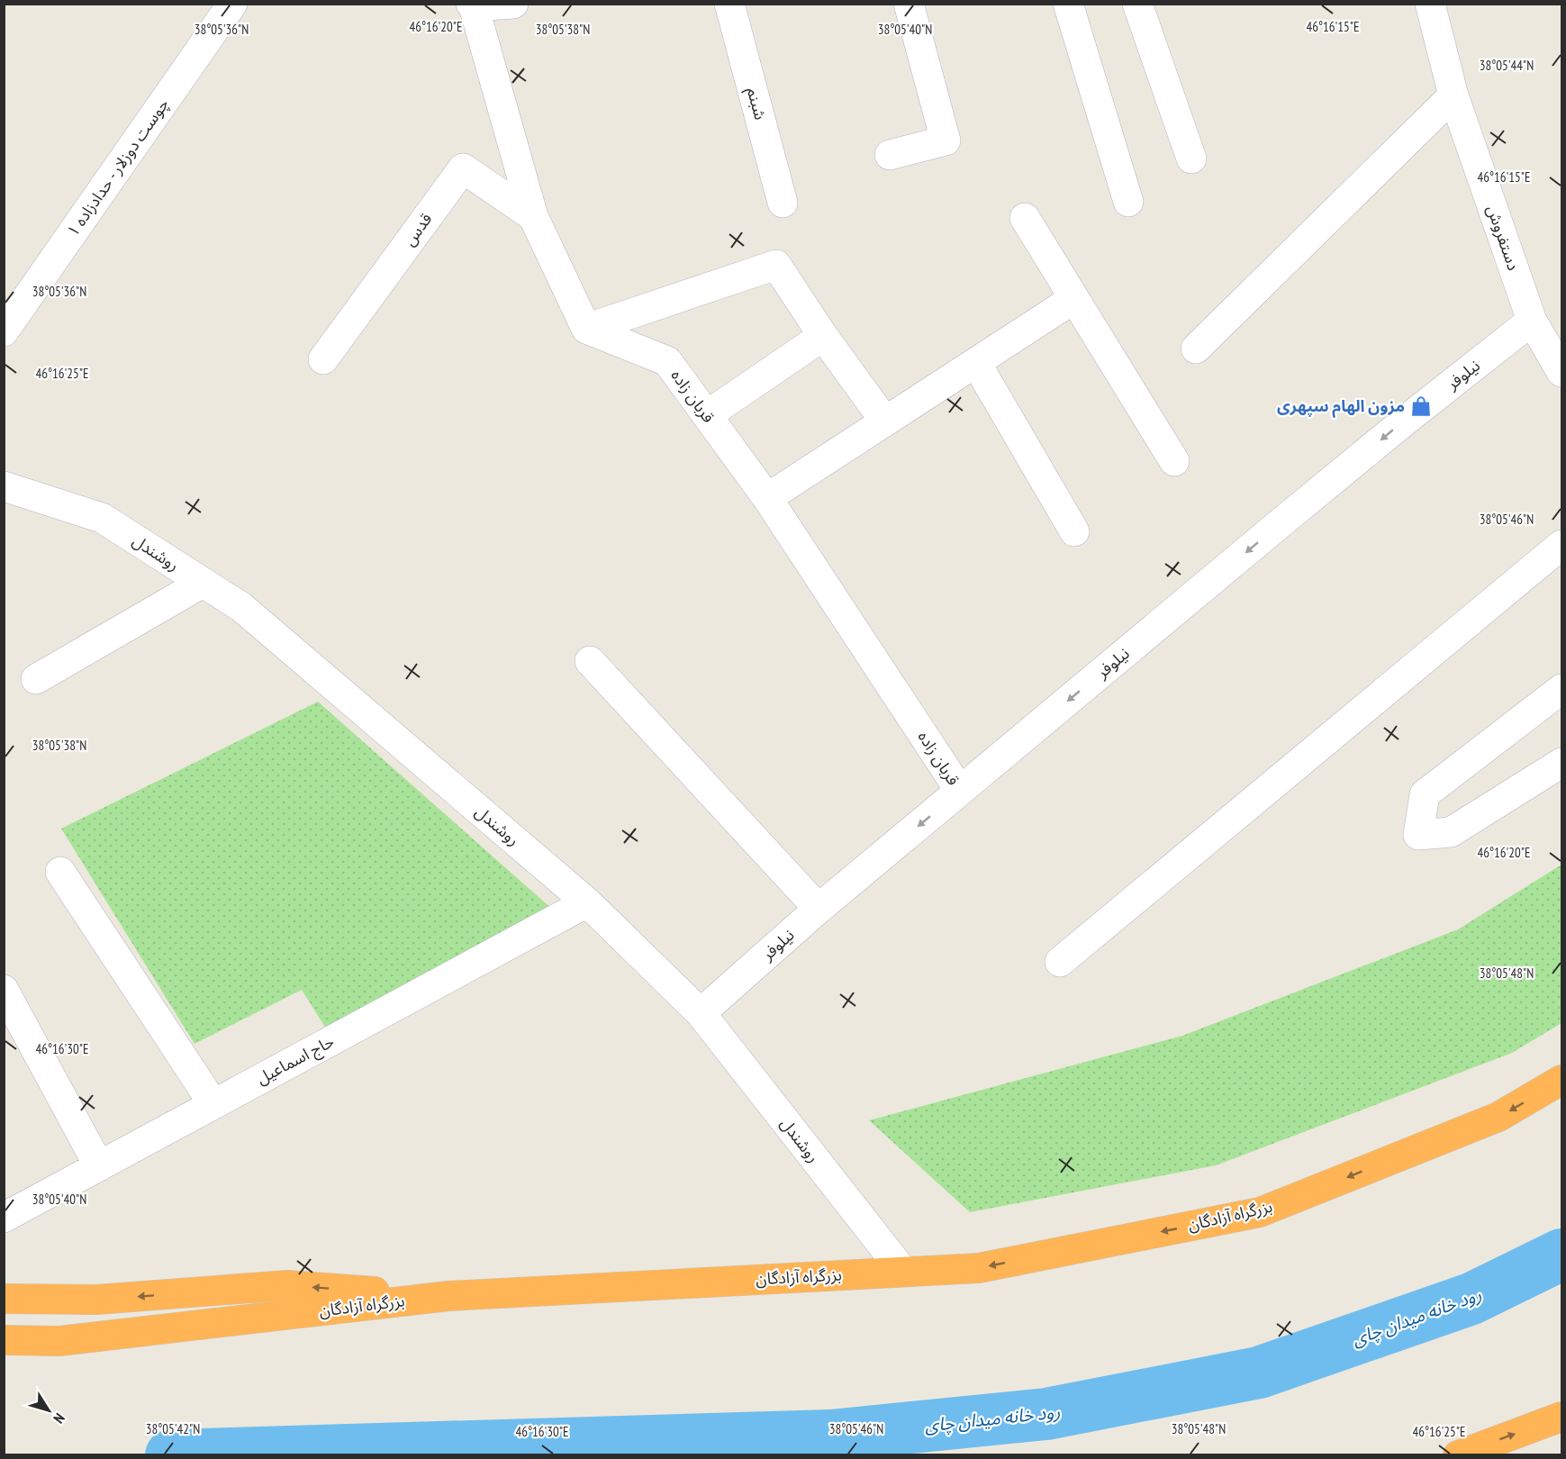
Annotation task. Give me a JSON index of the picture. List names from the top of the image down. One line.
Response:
{"streets":{"highway":["بزرگراه آزادگان"],"street":["شبنم","چوست دوزلار - حدادزاده ۱","قدس","دستفروش","نیلوفر","قربان زاده","روشندل","حاج اسماعیل"]},"crossings":[["دستفروش","نیلوفر"],["نیلوفر","قربان زاده"],["نیلوفر","روشندل"],["روشندل","حاج اسماعیل"],["روشندل","بزرگراه آزادگان"]],"one_way":["بزرگراه آزادگان"],"water":["رود خانه میدان چای"],"places":{"shop":["مزون الهام سپهری"]},"north":"bottom right","coordinates":["46°16'20\"E","46°16'15\"E","38°05'36\"N","38°05'38\"N","38°05'40\"N","38°05'44\"N","46°16'25\"E","38°05'46\"N","38°05'48\"N","46°16'30\"E","38°05'42\"N"]}
